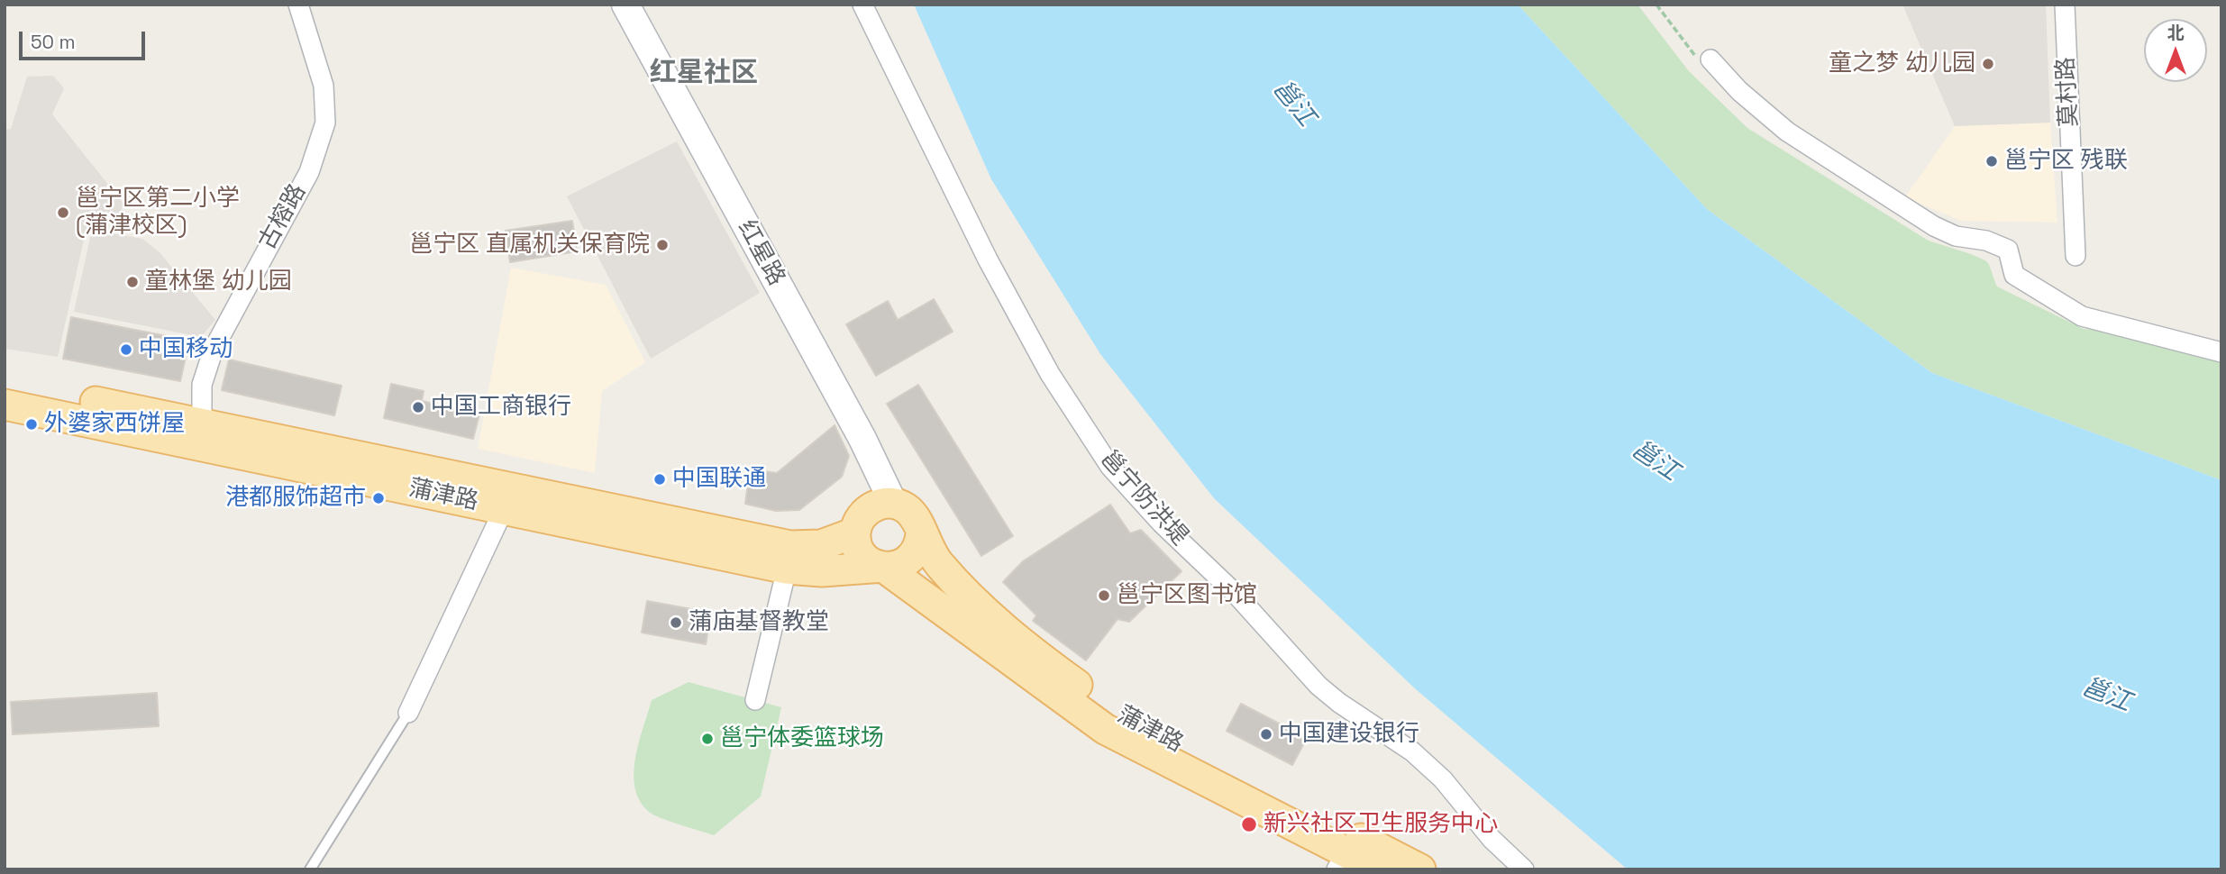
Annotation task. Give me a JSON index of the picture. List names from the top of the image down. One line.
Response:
{"streets":{"main road":["红星路","蒲津路"],"street":["莫村路","古榕路","邕宁防洪堤"]},"crossings":[["古榕路","蒲津路"],["红星路","蒲津路"]],"districts":["红星社区"],"water":["邕江"],"places":["童之梦 幼儿园","邕宁区 残联","邕宁区第二小学 (蒲津校区)","邕宁区 直属机关保育院","童林堡 幼儿园","中国移动","中国工商银行","外婆家西饼屋","中国联通","港都服饰超市","邕宁区图书馆","蒲庙基督教堂","中国建设银行","邕宁体委篮球场","新兴社区卫生服务中心"],"scale_bar":"50 m","north":"top"}
